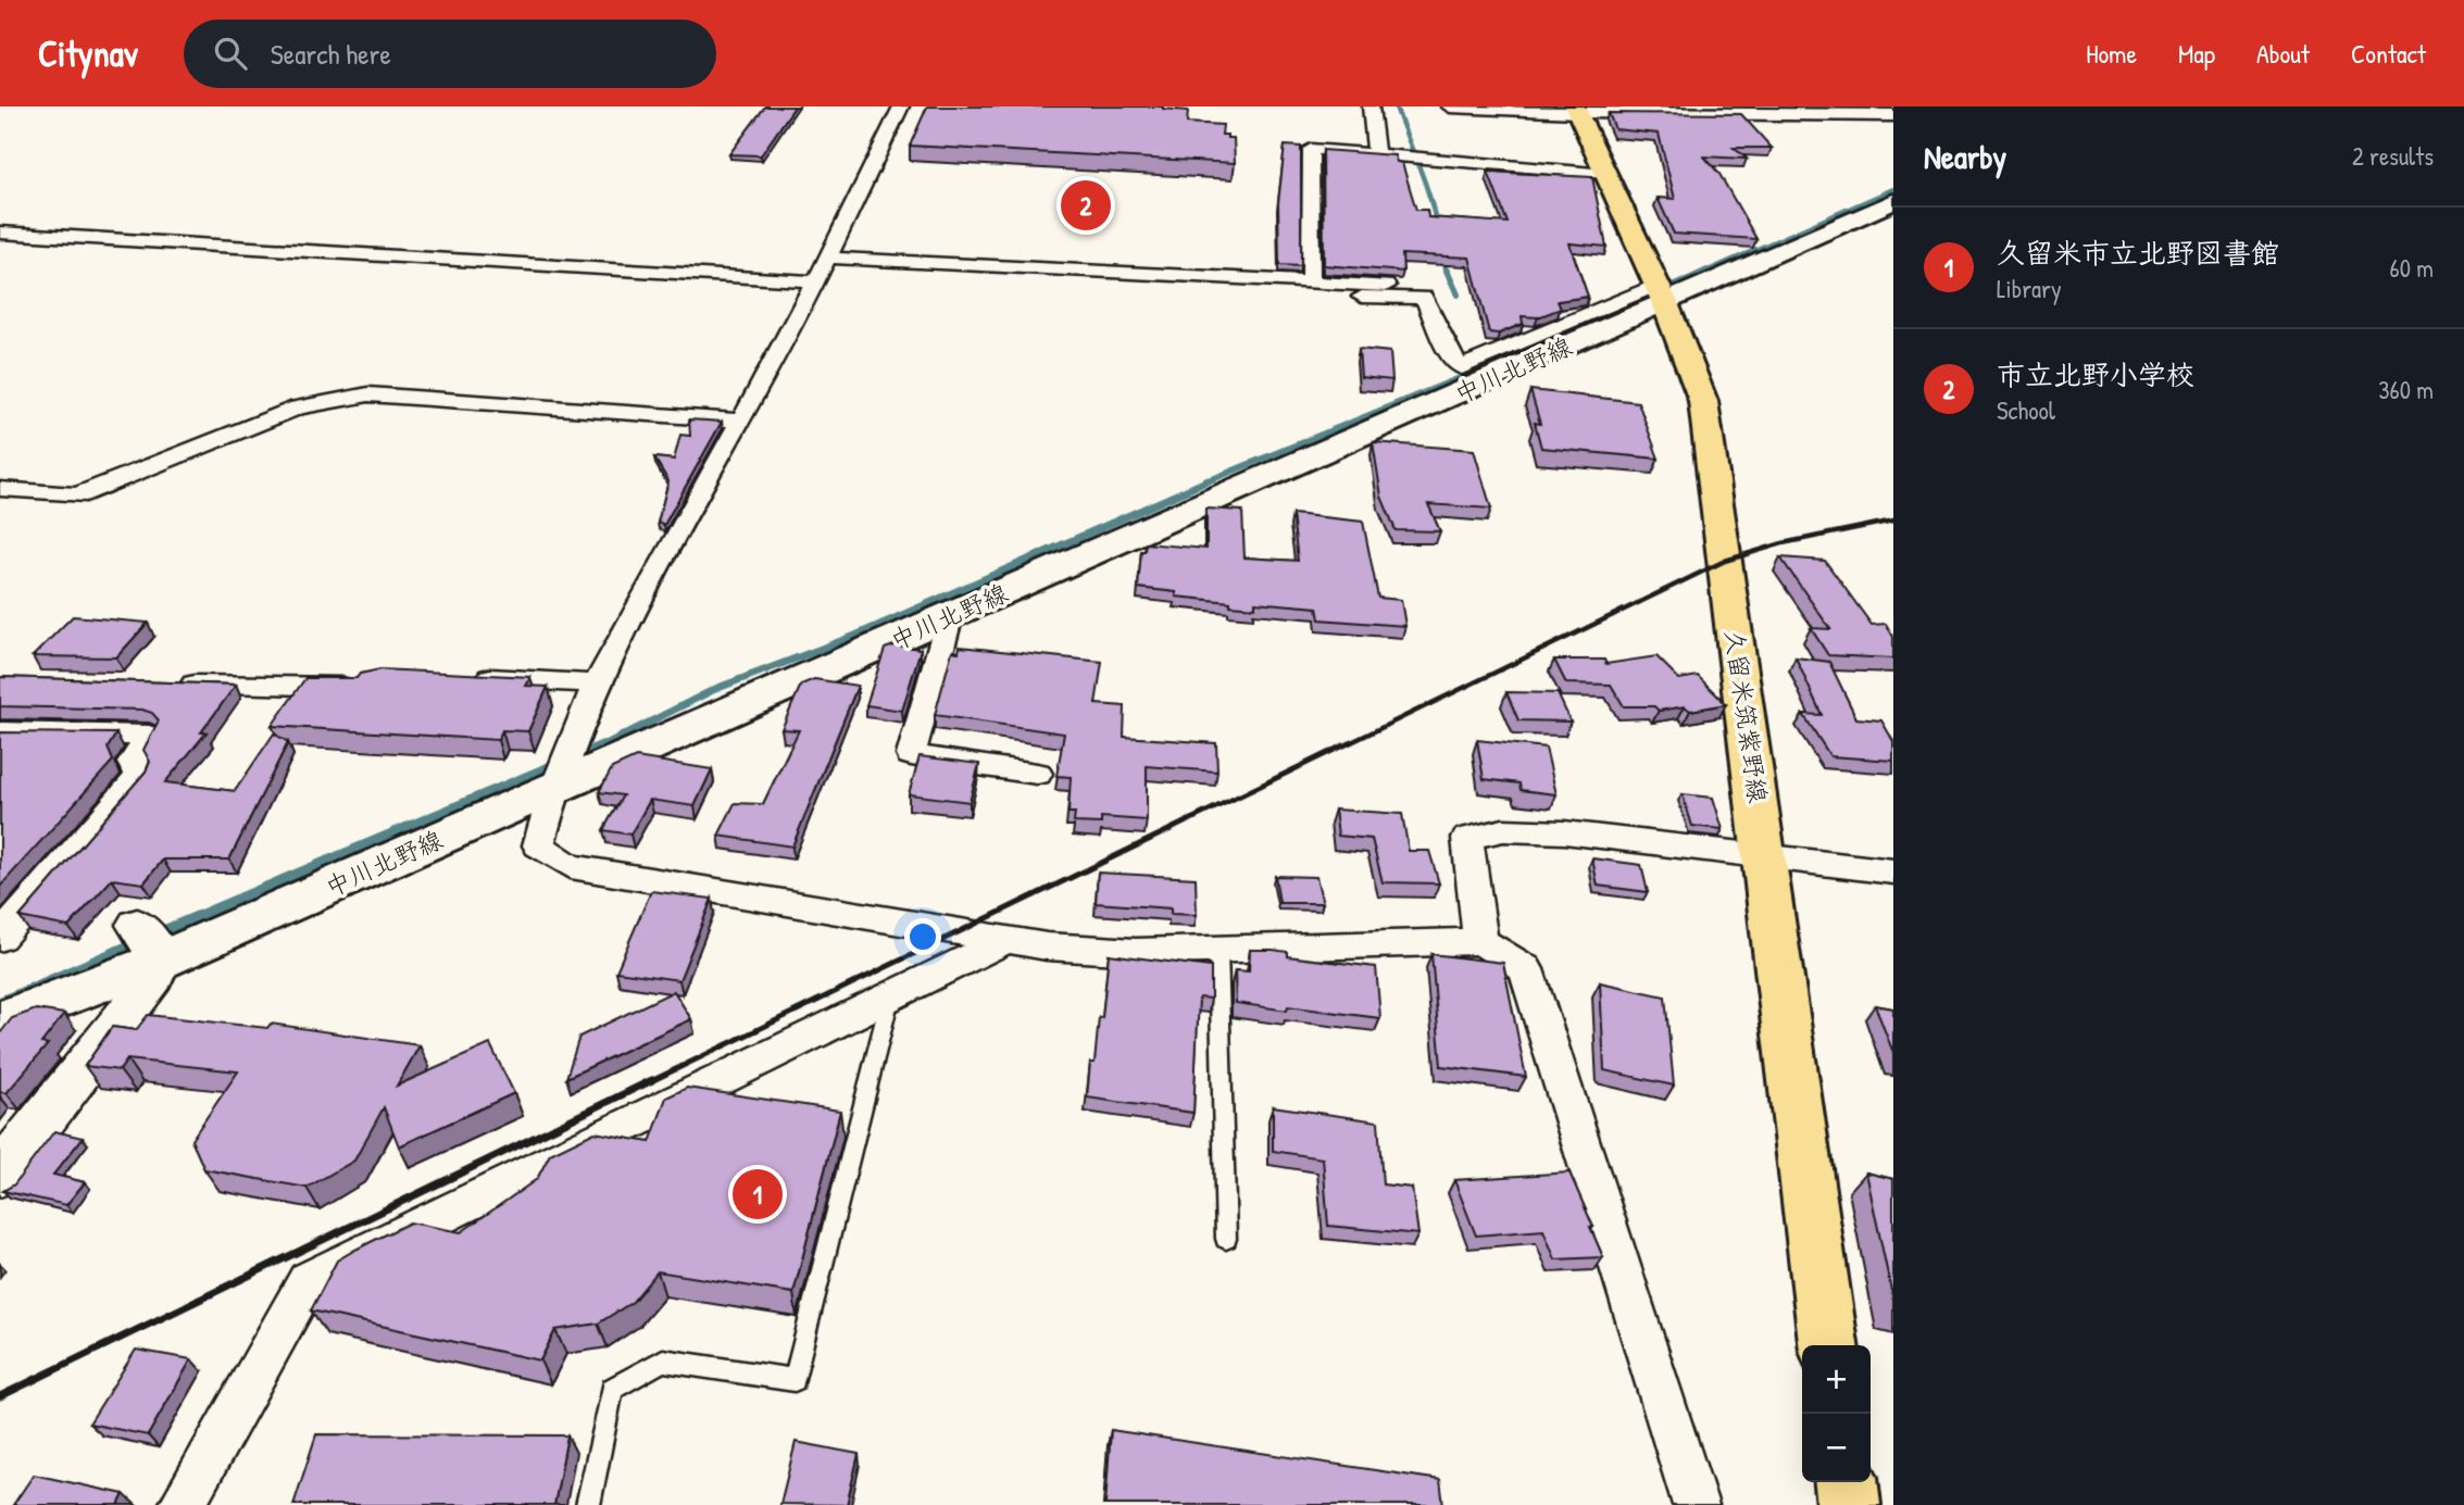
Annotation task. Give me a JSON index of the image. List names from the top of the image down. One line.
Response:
{"streets":{"main road":["中川北野線","久留米筑紫野線"]},"crossings":[["中川北野線","久留米筑紫野線"]],"page":{"header":"Citynav","search":"Search here","nav":["Home","Map","About","Contact"],"heading":["Nearby","2 results"],"pins":["2","1"],"list":[{"mark":"1","name":"久留米市立北野図書館","note":"Library","value":"60 m"},{"mark":"2","name":"市立北野小学校","note":"School","value":"360 m"}],"map_buttons":["+","−"]}}
